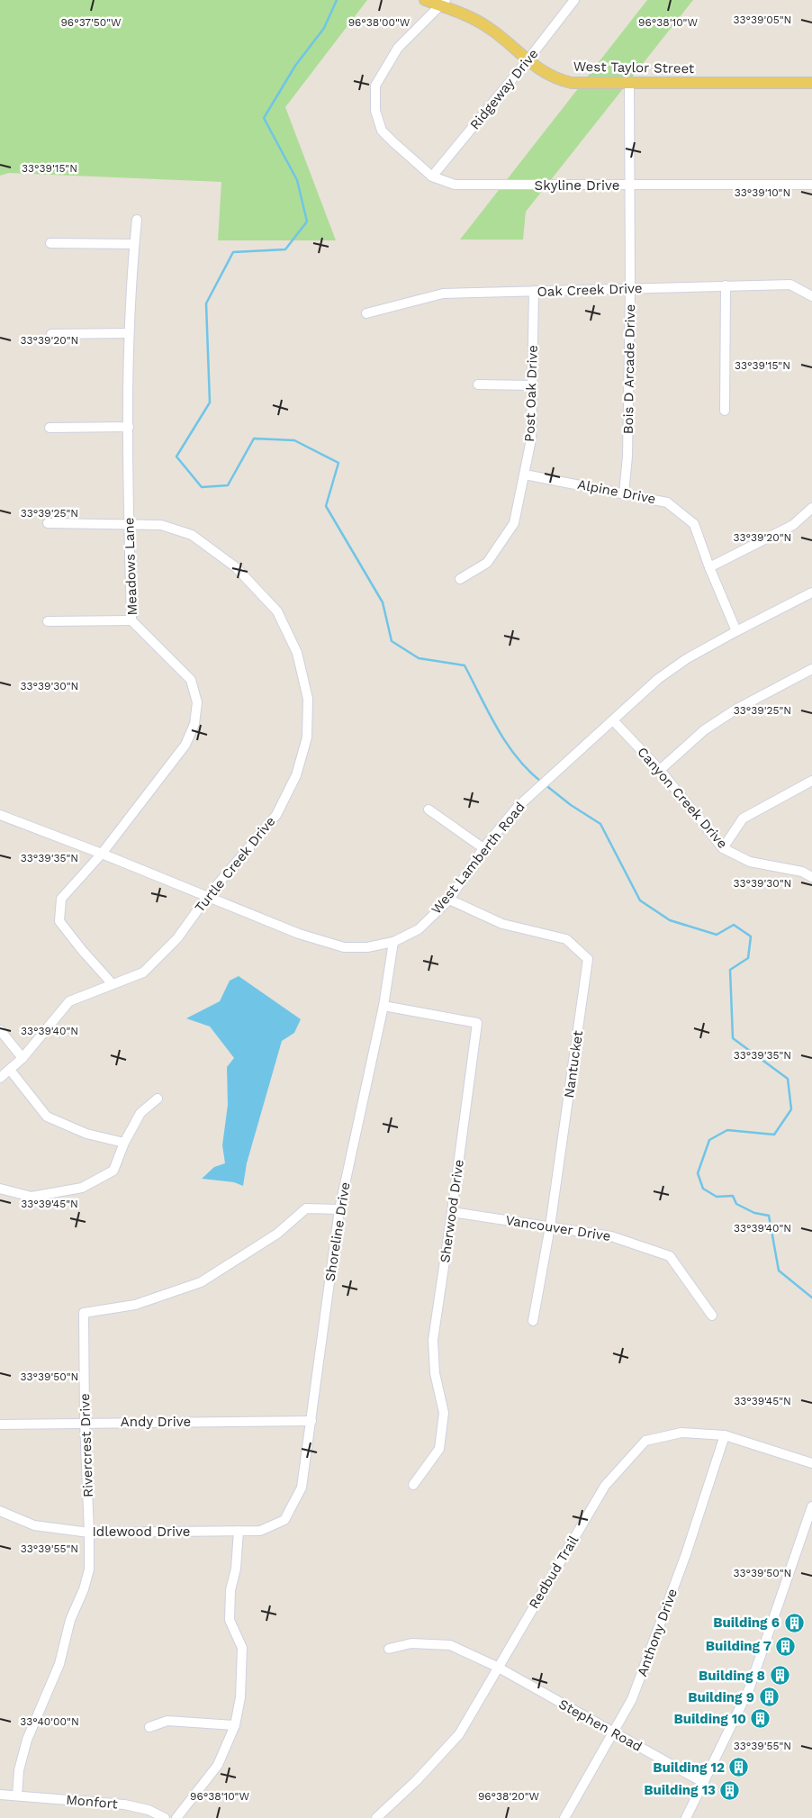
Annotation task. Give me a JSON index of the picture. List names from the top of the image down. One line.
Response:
{"streets":{"main road":["West Taylor Street"],"street":["Ridgeway Drive","Skyline Drive","Oak Creek Drive","Bois D Arcade Drive","Post Oak Drive","Alpine Drive","Meadows Lane","Canyon Creek Drive","West Lamberth Road","Turtle Creek Drive","Nantucket","Sherwood Drive","Vancouver Drive","Shoreline Drive","Andy Drive","Rivercrest Drive","Idlewood Drive","Redbud Trail","Anthony Drive","Stephen Road","Monfort"]},"crossings":[["West Taylor Street","Ridgeway Drive"],["West Taylor Street","Skyline Drive"],["West Taylor Street","Bois D Arcade Drive"],["Ridgeway Drive","Skyline Drive"],["Skyline Drive","Bois D Arcade Drive"],["Oak Creek Drive","Bois D Arcade Drive"],["Oak Creek Drive","Post Oak Drive"],["Bois D Arcade Drive","Alpine Drive"],["Post Oak Drive","Alpine Drive"],["Alpine Drive","West Lamberth Road"],["Meadows Lane","West Lamberth Road"],["Meadows Lane","Turtle Creek Drive"],["Canyon Creek Drive","West Lamberth Road"],["West Lamberth Road","Turtle Creek Drive"],["West Lamberth Road","Nantucket"],["West Lamberth Road","Shoreline Drive"],["Nantucket","Vancouver Drive"],["Sherwood Drive","Vancouver Drive"],["Sherwood Drive","Shoreline Drive"],["Shoreline Drive","Andy Drive"],["Shoreline Drive","Rivercrest Drive"],["Shoreline Drive","Idlewood Drive"],["Andy Drive","Rivercrest Drive"],["Rivercrest Drive","Idlewood Drive"],["Rivercrest Drive","Monfort"],["Redbud Trail","Anthony Drive"],["Redbud Trail","Stephen Road"],["Anthony Drive","Stephen Road"]],"places":{"building":["Building 6","Building 7","Building 8","Building 9","Building 10","Building 12","Building 13"]},"coordinates":["33°39'05\"N","96°37'50\"W","96°38'00\"W","96°38'10\"W","33°39'15\"N","33°39'10\"N","33°39'20\"N","33°39'25\"N","33°39'30\"N","33°39'35\"N","33°39'40\"N","33°39'45\"N","33°39'50\"N","33°39'55\"N","33°40'00\"N","96°38'20\"W"]}
